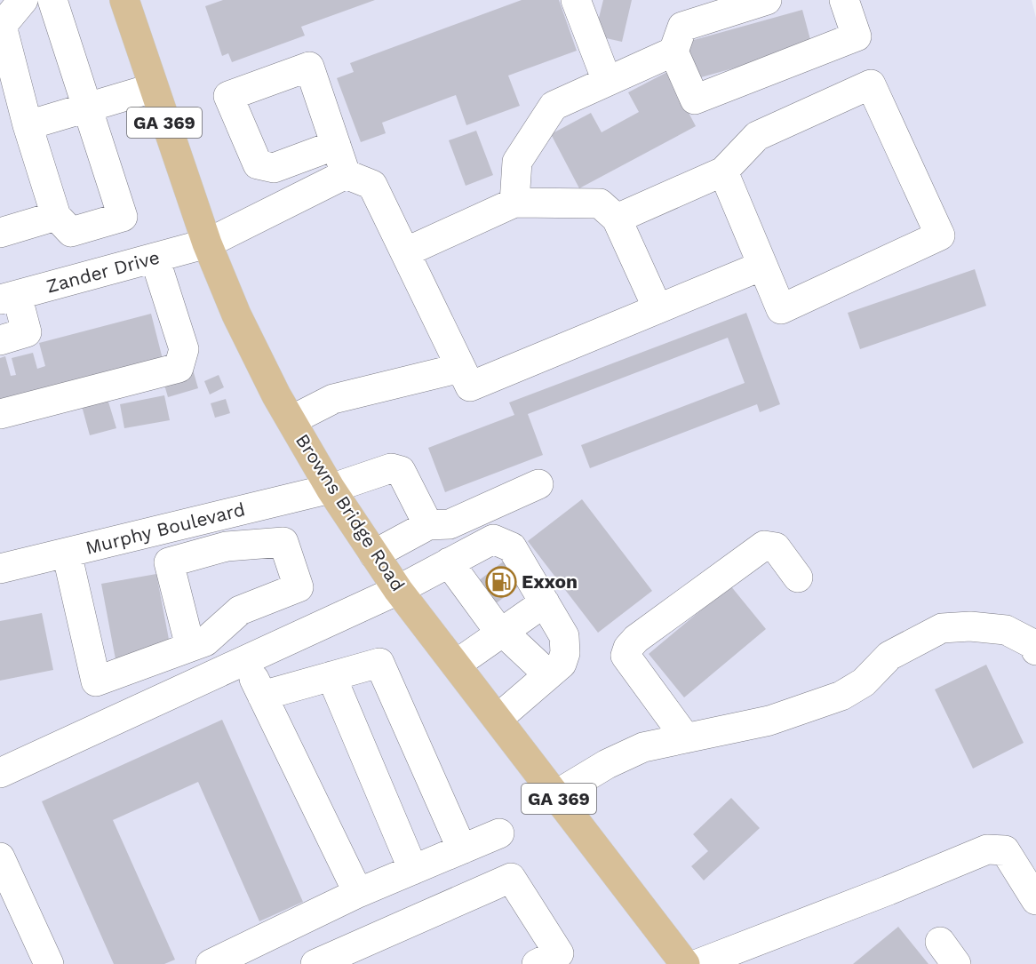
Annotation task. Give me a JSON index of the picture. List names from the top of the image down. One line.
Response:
{"streets":{"main road":["GA 369","Browns Bridge Road"],"street":["Zander Drive","Murphy Boulevard"]},"crossings":[["Zander Drive","Browns Bridge Road"],["Browns Bridge Road","Murphy Boulevard"]],"places":{"fuel station":["Exxon"]}}
